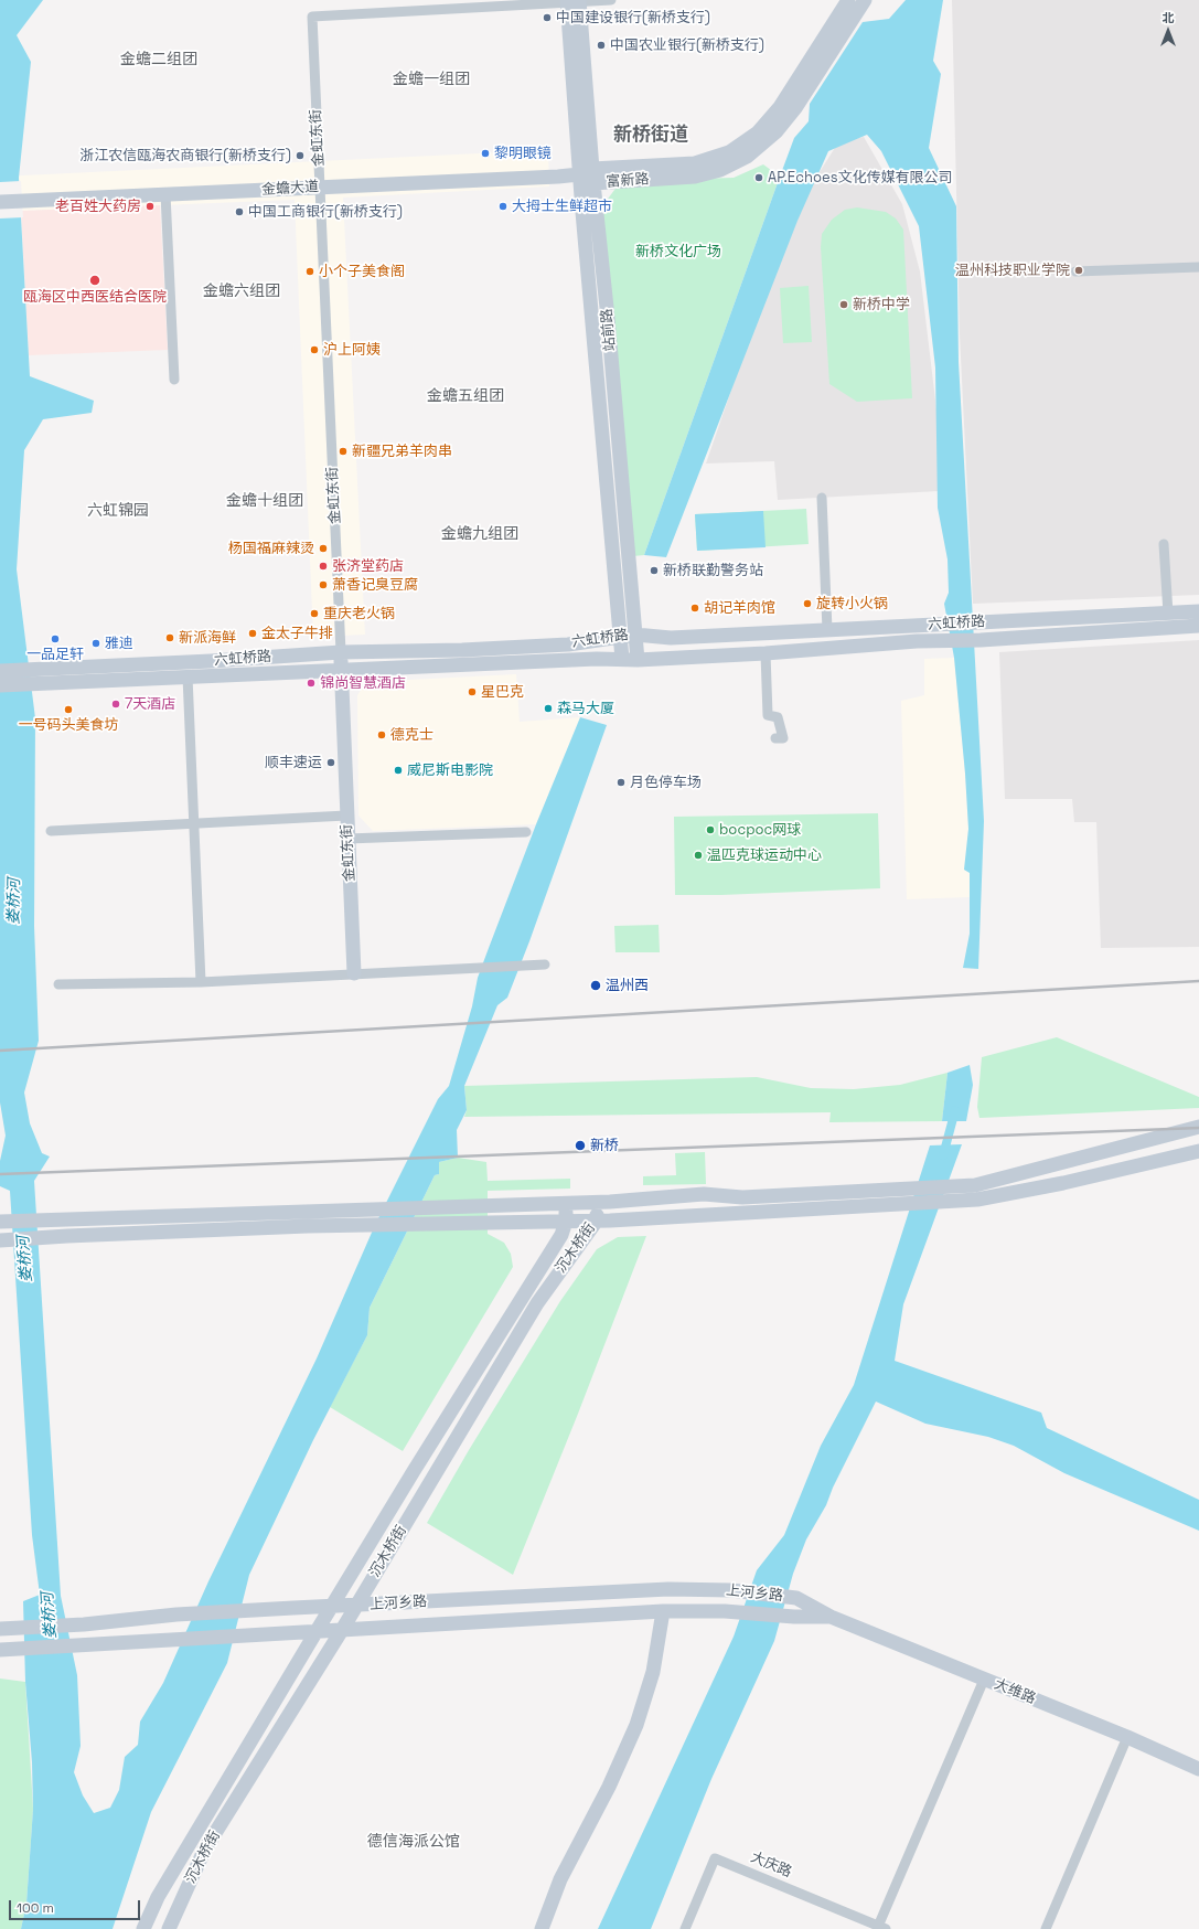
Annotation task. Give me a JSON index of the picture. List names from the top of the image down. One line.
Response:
{"streets":{"street":["金虹东街","富新路","金蟾大道","站前路","六虹桥路","沉木桥街","上河乡路","大维路","大庆路"]},"crossings":[["金虹东街","金蟾大道"],["金虹东街","六虹桥路"],["富新路","金蟾大道"],["富新路","站前路"],["金蟾大道","站前路"],["站前路","六虹桥路"],["沉木桥街","上河乡路"],["上河乡路","大维路"]],"districts":["金蟾二组团","金蟾一组团","新桥街道","金蟾六组团","金蟾五组团","金蟾十组团","六虹锦园","金蟾九组团","德信海派公馆"],"water":["娄桥河"],"parks":["新桥文化广场"],"places":["中国建设银行(新桥支行)","中国农业银行(新桥支行)","黎明眼镜","浙江农信瓯海农商银行(新桥支行)","AP.Echoes文化传媒有限公司","老百姓大药房","大拇士生鲜超市","中国工商银行(新桥支行)","温州科技职业学院","小个子美食阁","瓯海区中西医结合医院","新桥中学","沪上阿姨","新疆兄弟羊肉串","杨国福麻辣烫","张济堂药店","新桥联勤警务站","萧香记臭豆腐","旋转小火锅","胡记羊肉馆","重庆老火锅","金太子牛排","新派海鲜","一品足轩","雅迪","锦尚智慧酒店","星巴克","7天酒店","森马大厦","一号码头美食坊","德克士","顺丰速运","威尼斯电影院","月色停车场","bocpoc网球","温匹克球运动中心","温州西","新桥"],"scale_bar":"100 m","north":"top"}
